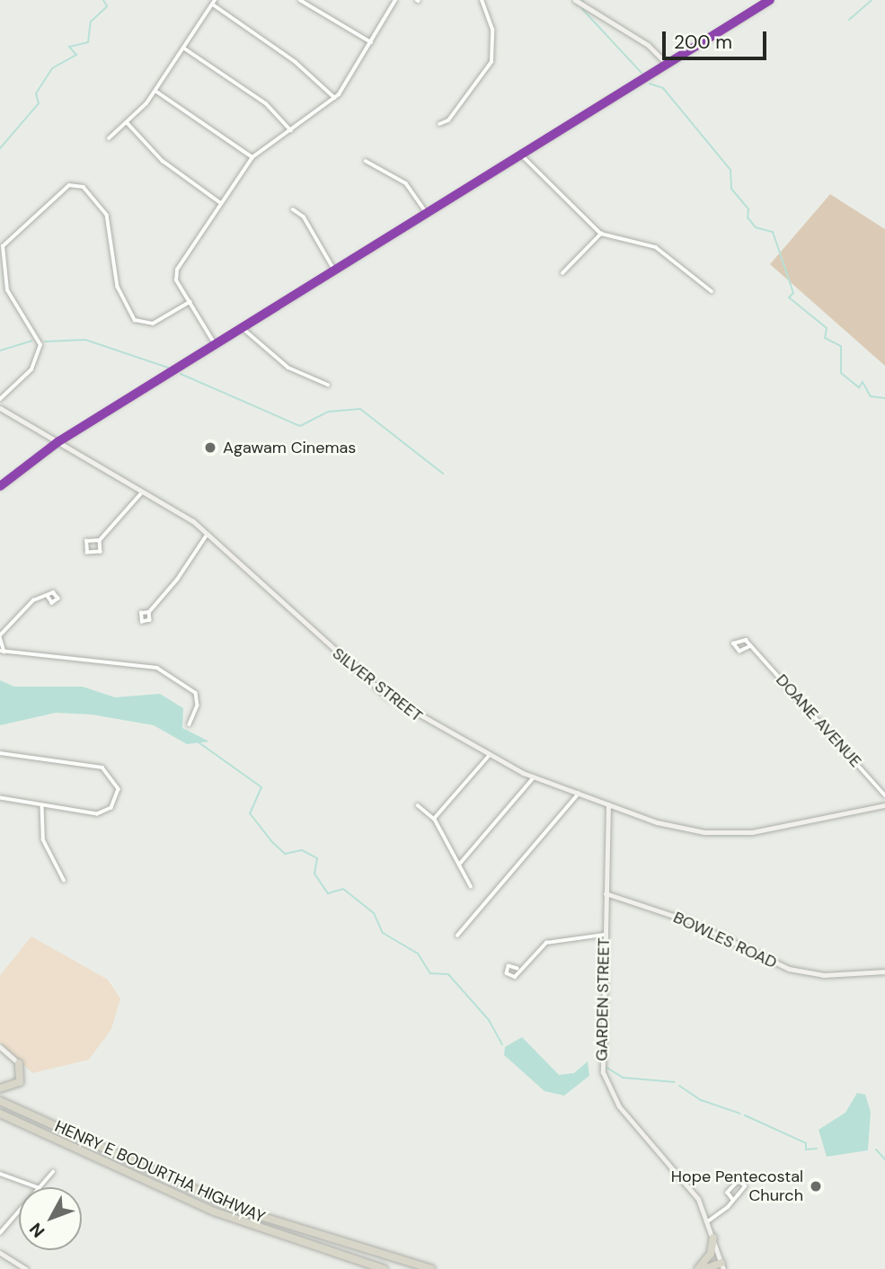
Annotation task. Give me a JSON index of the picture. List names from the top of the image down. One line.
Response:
{"streets":{"highway":["HENRY E BODURTHA HIGHWAY"],"street":["SILVER STREET","DOANE AVENUE","BOWLES ROAD","GARDEN STREET"]},"crossings":[["SILVER STREET","GARDEN STREET"],["BOWLES ROAD","GARDEN STREET"]],"places":["Agawam Cinemas","Hope Pentecostal Church"],"scale_bar":"200 m","north":"bottom left"}
